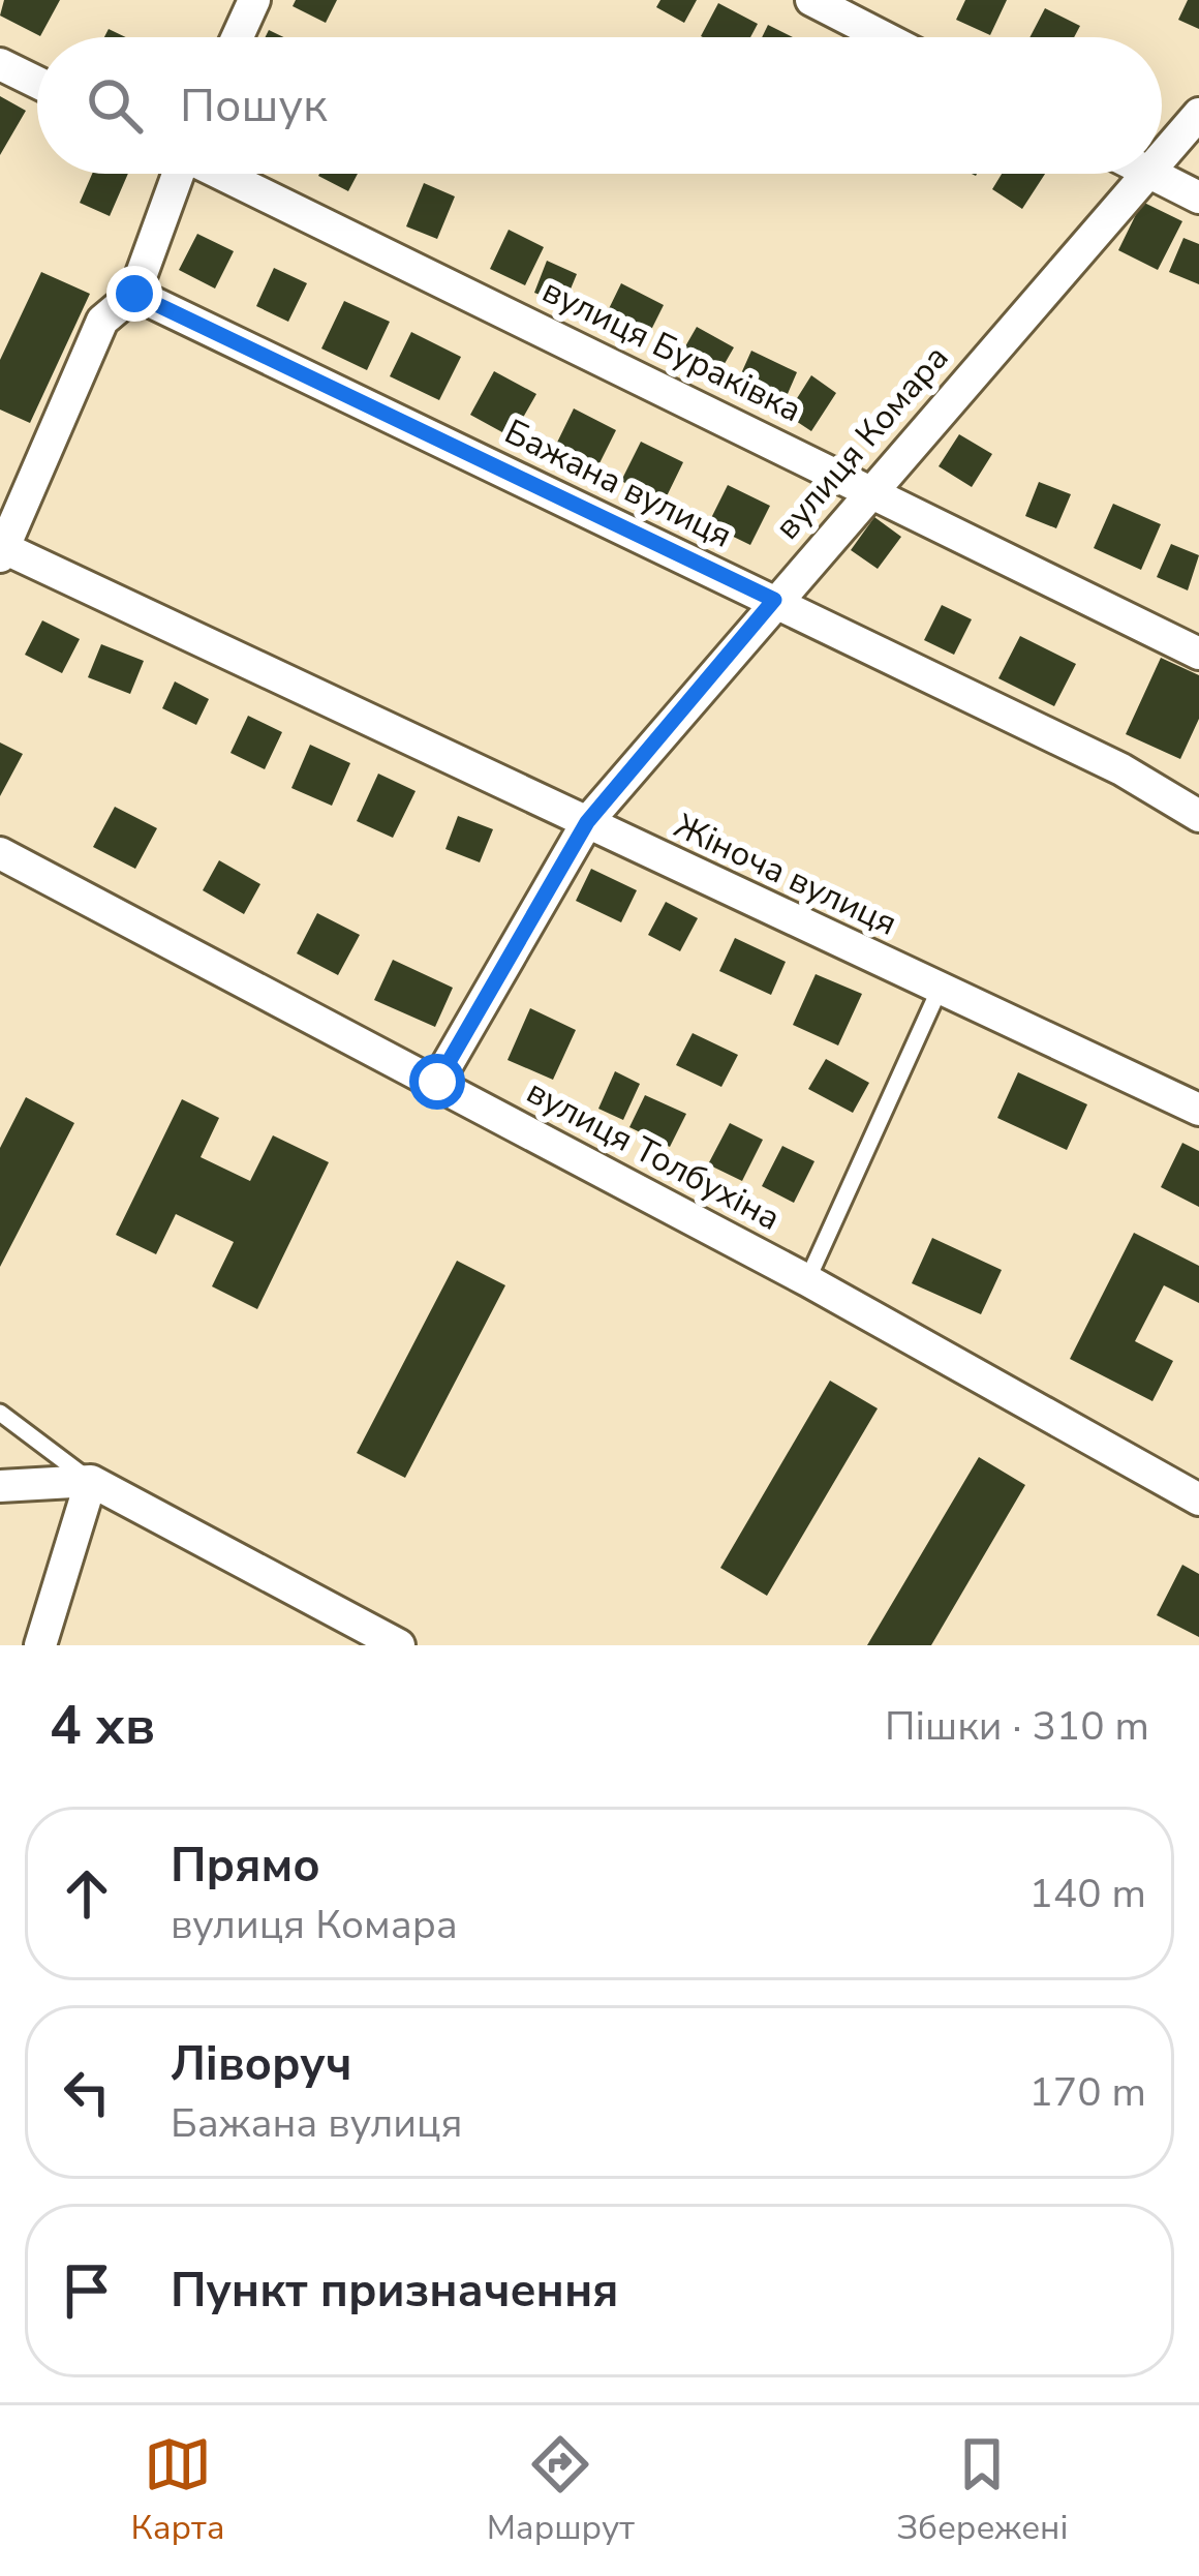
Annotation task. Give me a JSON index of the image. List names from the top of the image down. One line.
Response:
{"streets":{"street":["вулиця Бураківка","вулиця Комара","Бажана вулиця","Жіноча вулиця","вулиця Толбухіна"]},"crossings":[["вулиця Бураківка","вулиця Комара"],["вулиця Комара","Бажана вулиця"],["вулиця Комара","Жіноча вулиця"],["вулиця Комара","вулиця Толбухіна"]],"page":{"search":"Пошук","heading":["4 хв","Пішки · 310 m"],"list":[["Прямо","вулиця Комара","140 m"],["Ліворуч","Бажана вулиця","170 m"],"Пункт призначення"],"nav":["Карта","Маршрут","Збережені"]}}
